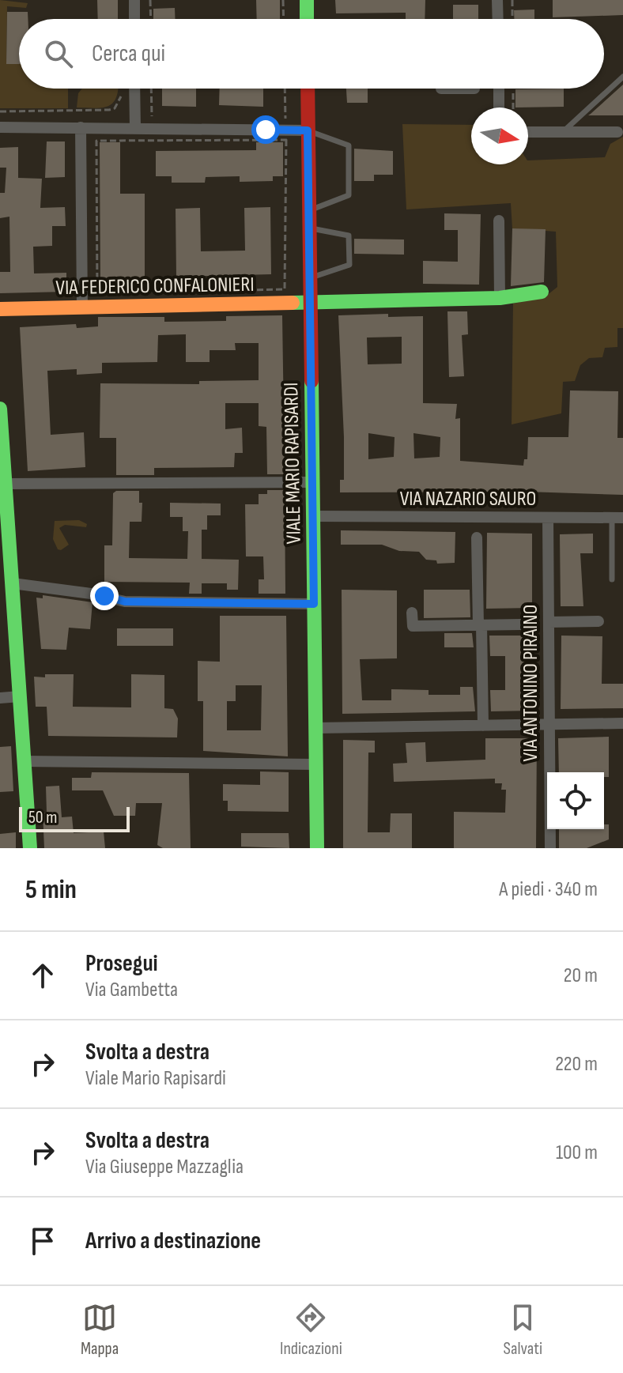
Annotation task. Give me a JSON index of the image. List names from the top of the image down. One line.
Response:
{"streets":{"street":["VIA FEDERICO CONFALONIERI","VIALE MARIO RAPISARDI","VIA NAZARIO SAURO","VIA ANTONINO PIRAINO"]},"crossings":[["VIA FEDERICO CONFALONIERI","VIALE MARIO RAPISARDI"],["VIALE MARIO RAPISARDI","VIA NAZARIO SAURO"],["VIA NAZARIO SAURO","VIA ANTONINO PIRAINO"]],"scale_bar":"50 m","north":"right","page":{"search":"Cerca qui","scale":"50 m","heading":["5 min","A piedi · 340 m"],"list":[["Prosegui","Via Gambetta","20 m"],["Svolta a destra","Viale Mario Rapisardi","220 m"],["Svolta a destra","Via Giuseppe Mazzaglia","100 m"],"Arrivo a destinazione"],"nav":["Mappa","Indicazioni","Salvati"]}}
